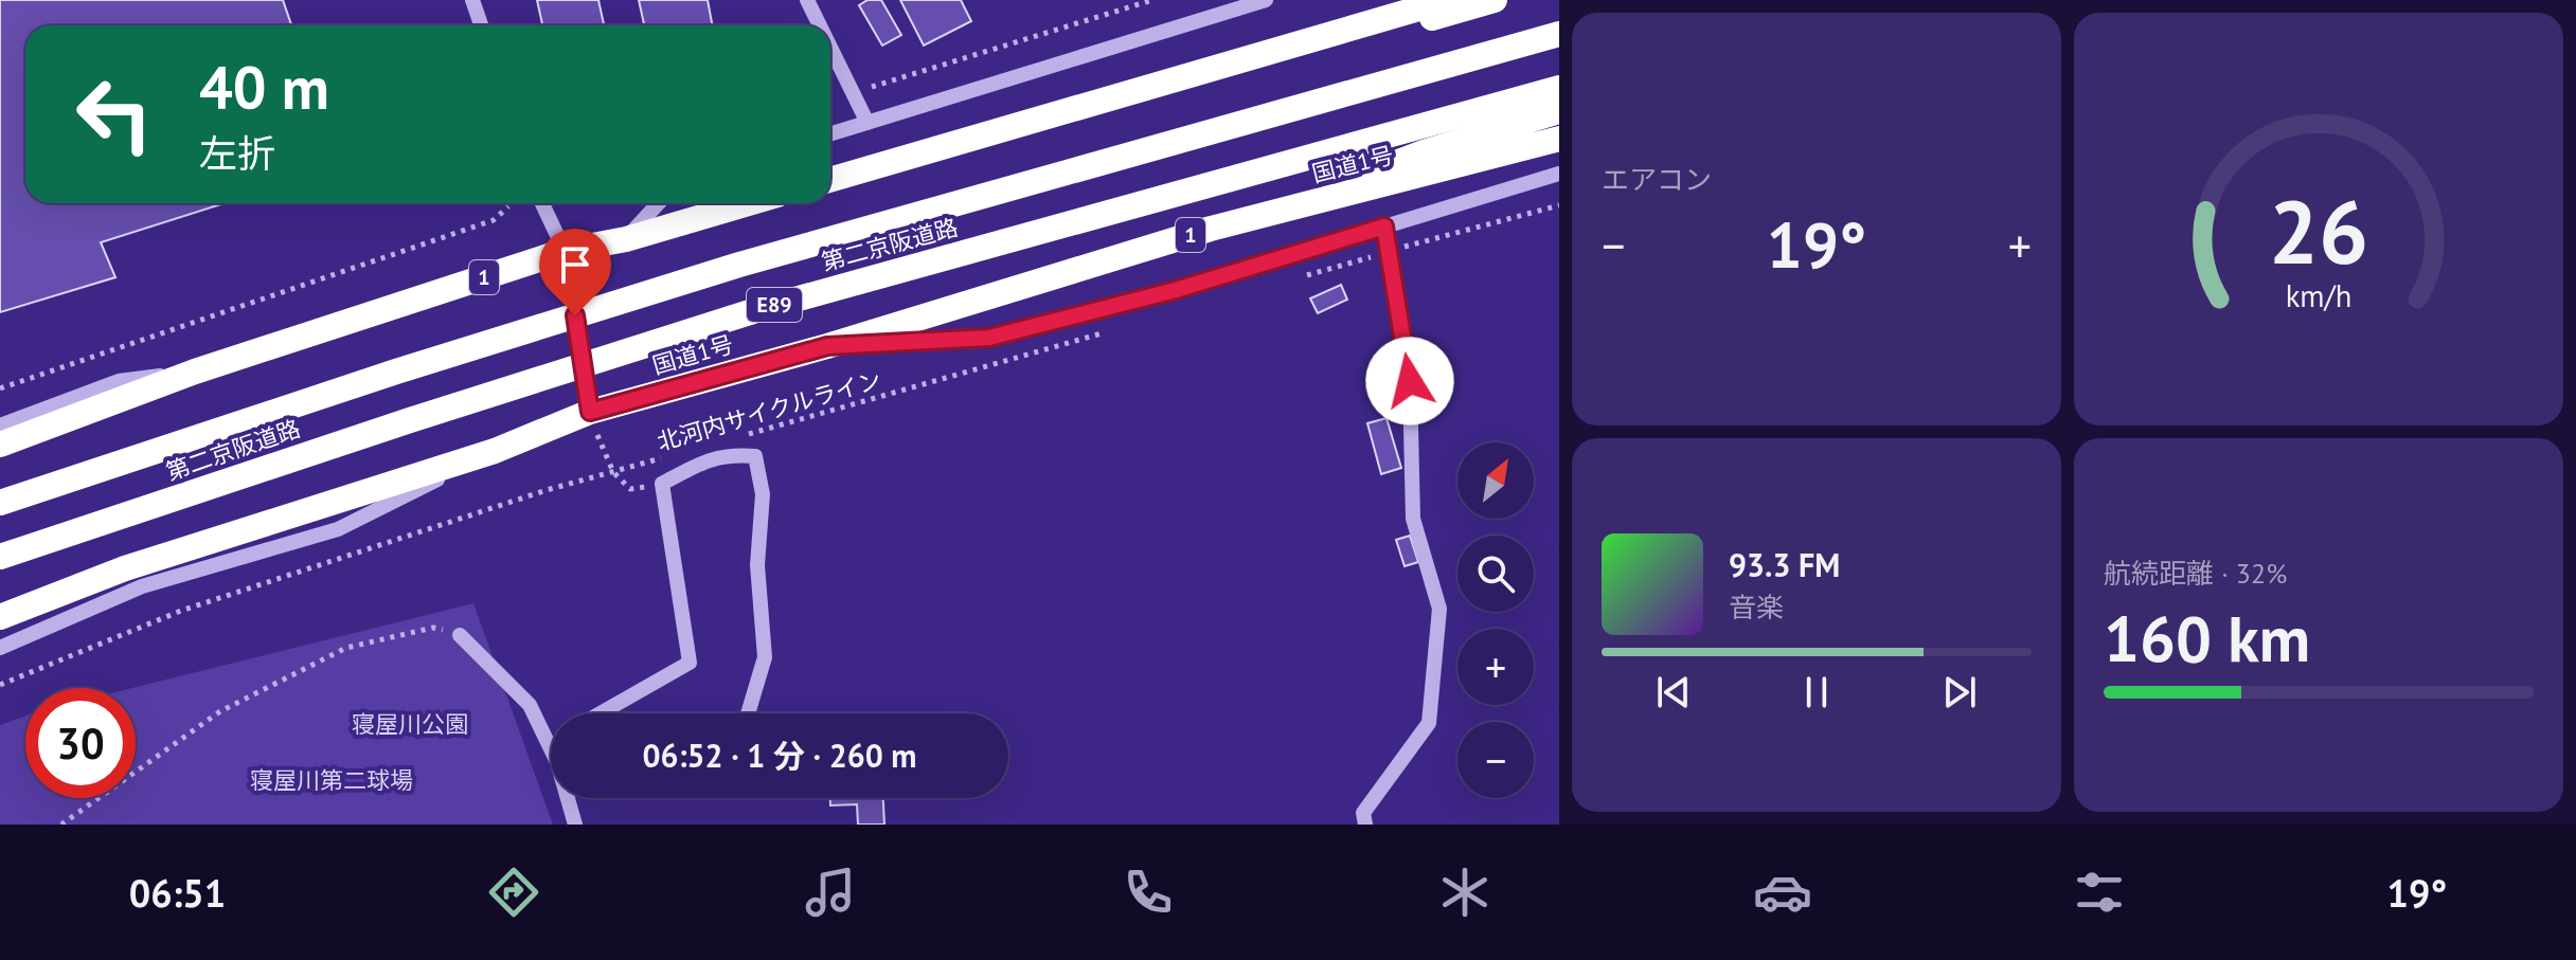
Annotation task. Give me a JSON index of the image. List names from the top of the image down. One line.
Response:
{"streets":{"highway":["国道1号","1","第二京阪道路","E89"],"path":["北河内サイクルライン"]},"parks":["寝屋川公園","寝屋川第二球場"],"north":"top right","page":{"tile":["エアコン",["航続距離 · 32%","160 km"]],"turn":["40 m","左折"],"heat":["−","19°","+"],"map_buttons":["+","−"],"song":["93.3 FM","音楽"],"limit":"30","trip":"06:52 · 1 分 · 260 m","tabs":["06:51","19°"],"gauge":["26","km/h"]}}
